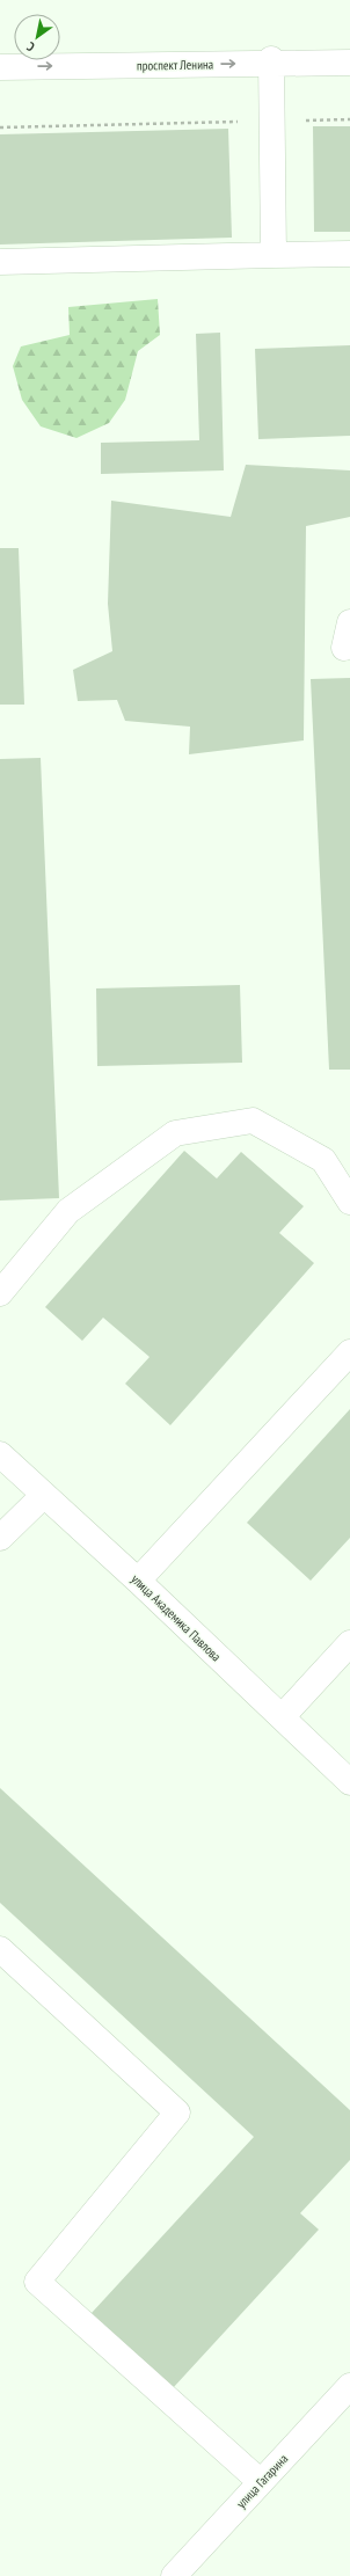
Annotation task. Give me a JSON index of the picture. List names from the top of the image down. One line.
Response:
{"streets":{"street":["проспект Ленина","улица Академика Павлова","улица Гагарина"]},"north":"bottom left"}
